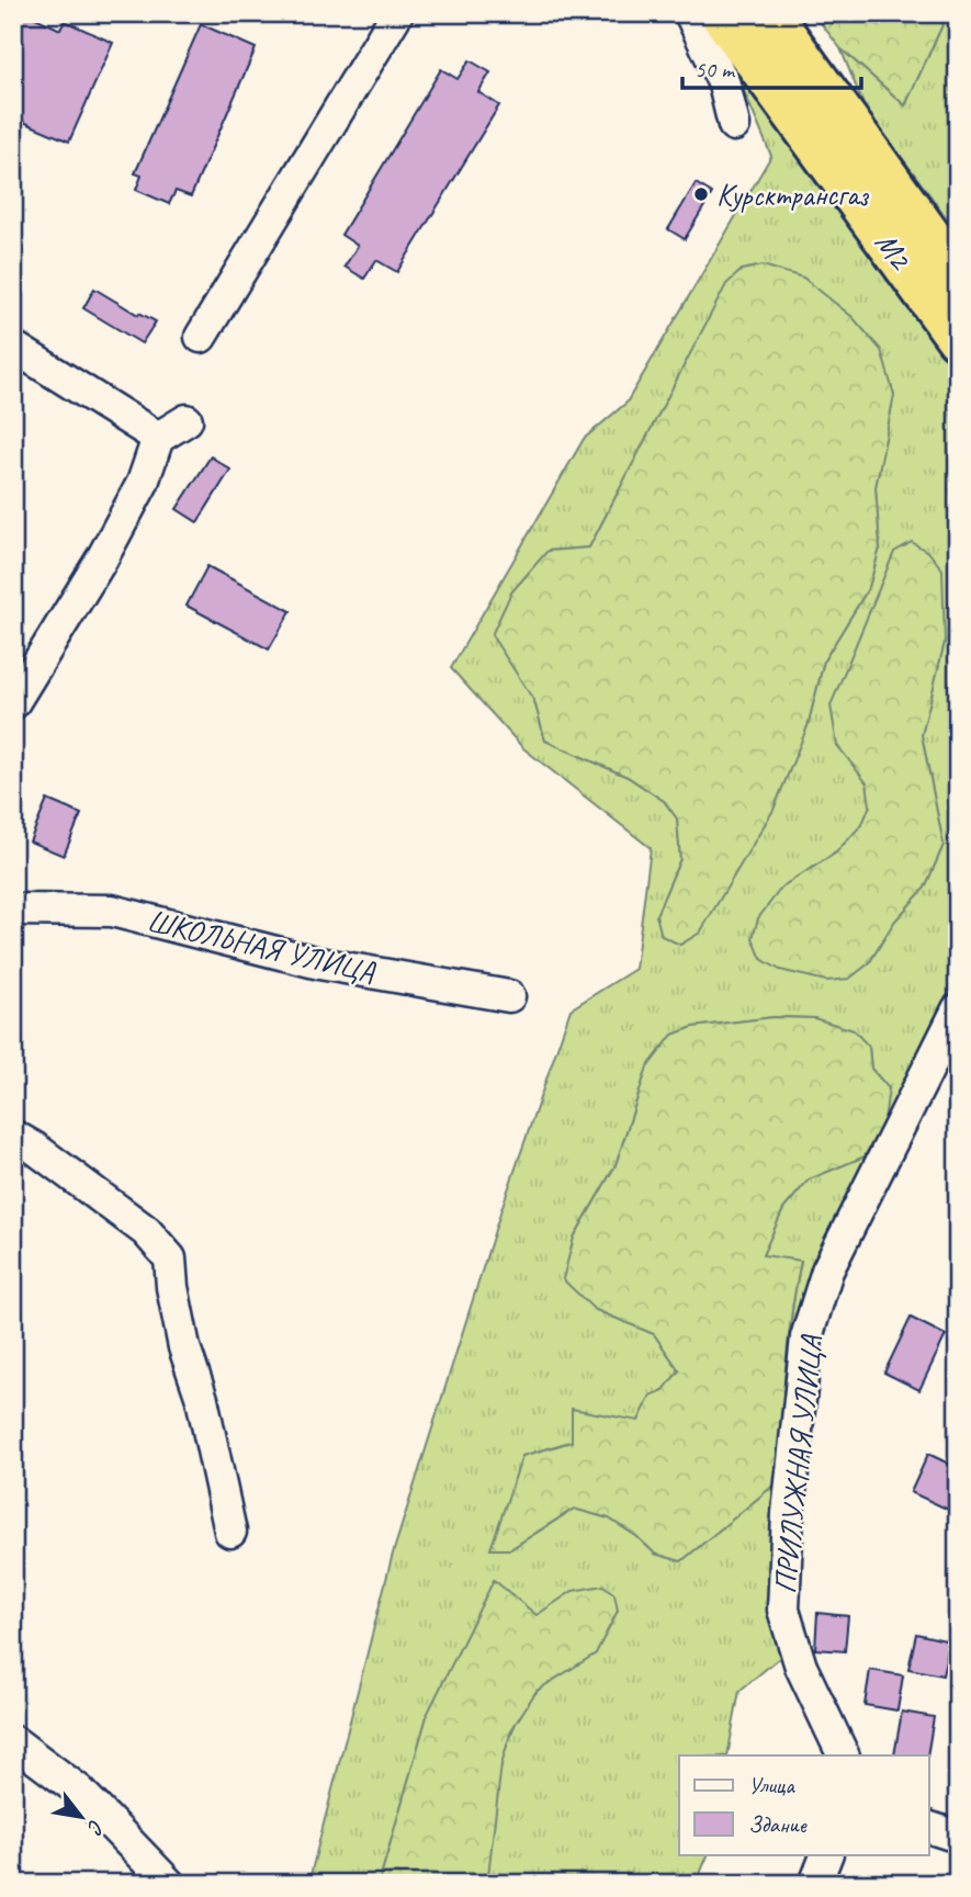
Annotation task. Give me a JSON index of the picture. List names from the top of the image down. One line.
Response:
{"streets":{"highway":["М2"],"street":["ШКОЛЬНАЯ УЛИЦА","ПРИЛУЖНАЯ УЛИЦА"]},"places":["Курсктрансгаз"],"legend":["Улица","Здание"],"scale_bar":"50 m","north":"bottom right"}
